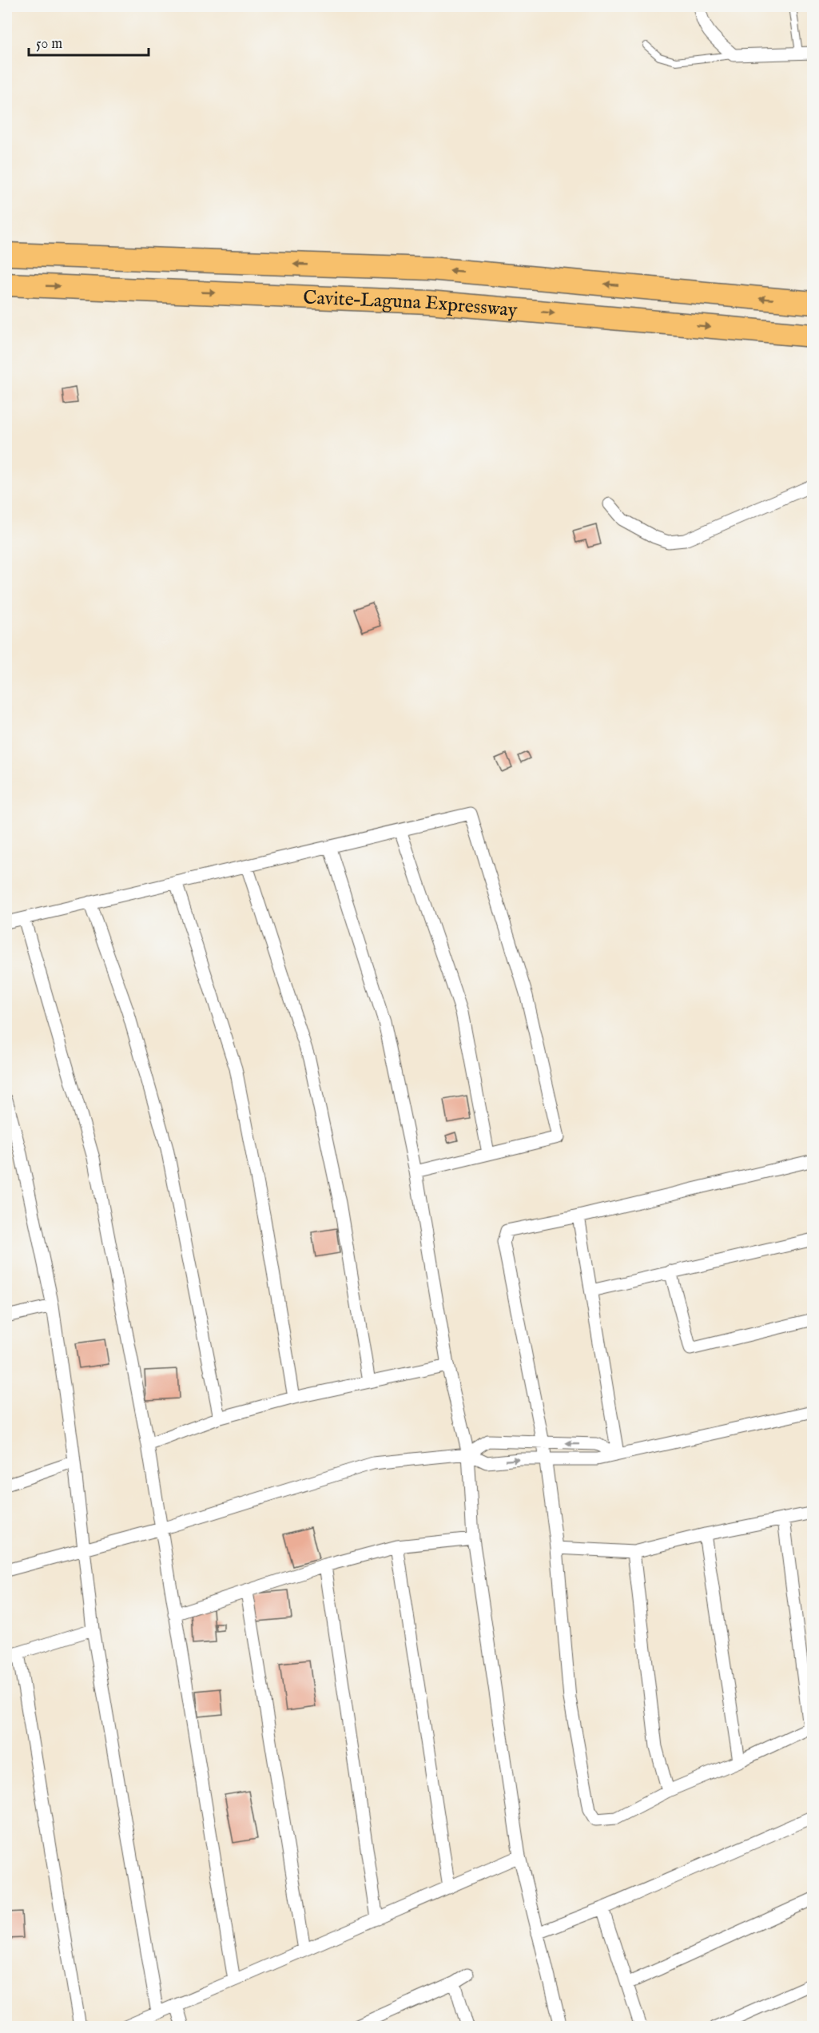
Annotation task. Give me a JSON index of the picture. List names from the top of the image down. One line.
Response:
{"streets":{"highway":["Cavite–Laguna Expressway"]},"scale_bar":"50 m"}
